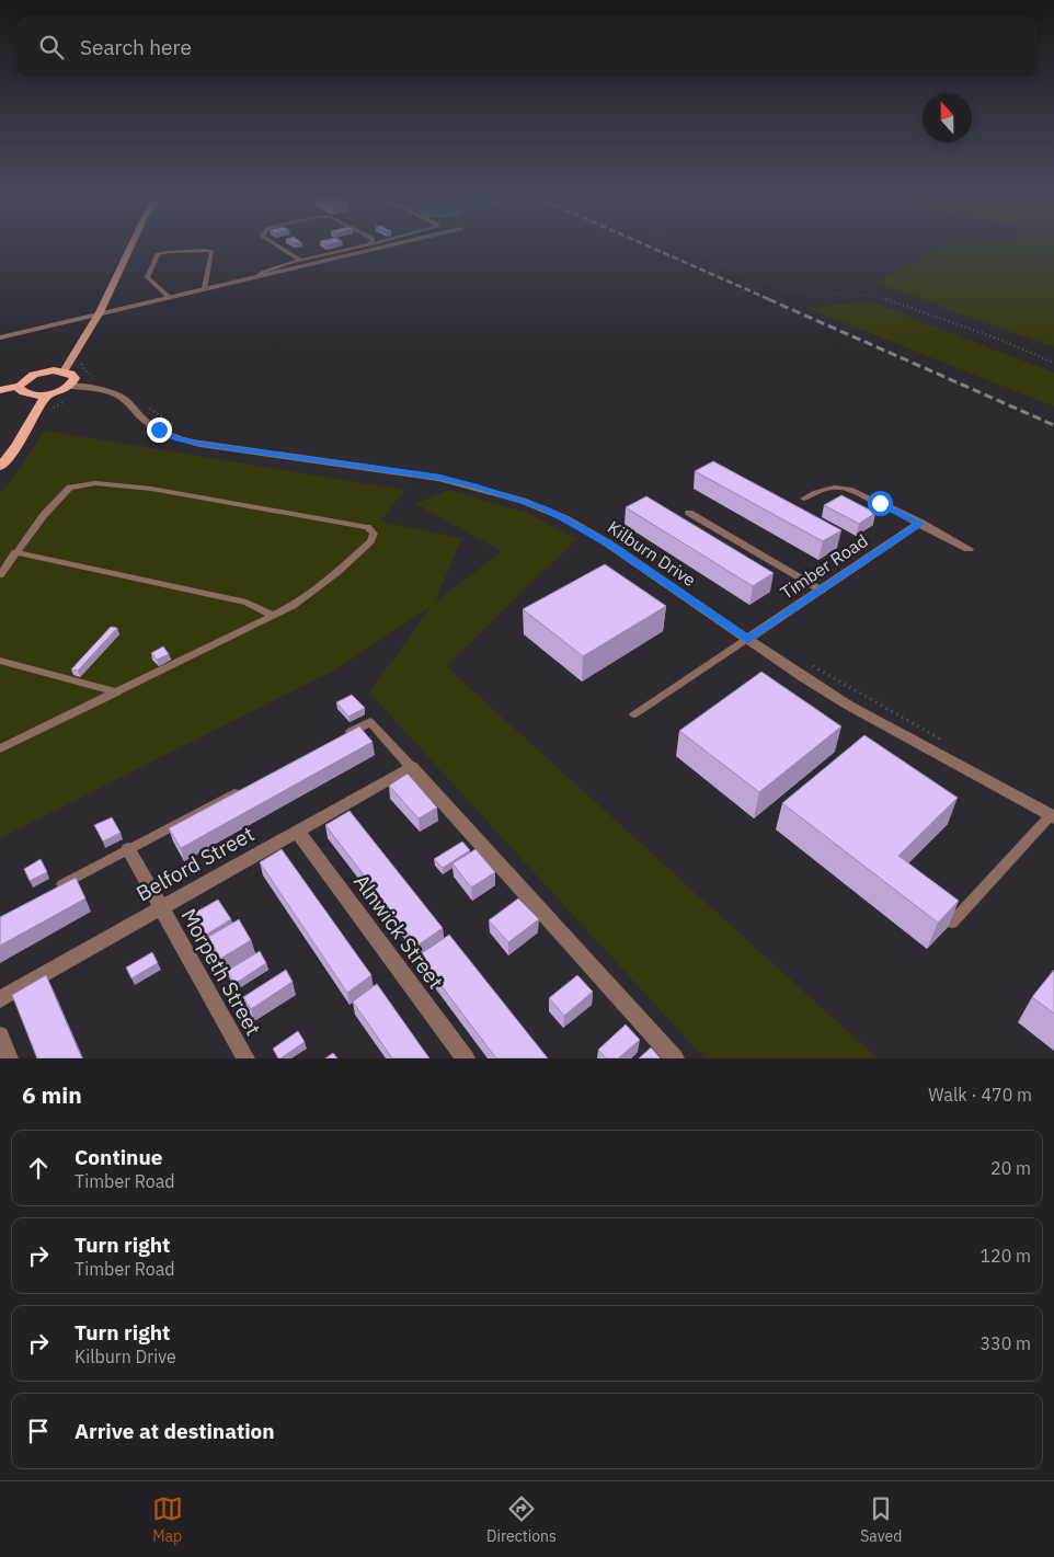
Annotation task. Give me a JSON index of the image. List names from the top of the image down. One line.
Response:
{"streets":{"street":["Kilburn Drive","Timber Road","Belford Street","Alnwick Street","Morpeth Street"]},"crossings":[["Kilburn Drive","Timber Road"],["Belford Street","Alnwick Street"],["Belford Street","Morpeth Street"]],"north":"top","page":{"search":"Search here","heading":["6 min","Walk · 470 m"],"list":[["Continue","Timber Road","20 m"],["Turn right","Timber Road","120 m"],["Turn right","Kilburn Drive","330 m"],"Arrive at destination"],"nav":["Map","Directions","Saved"]}}
